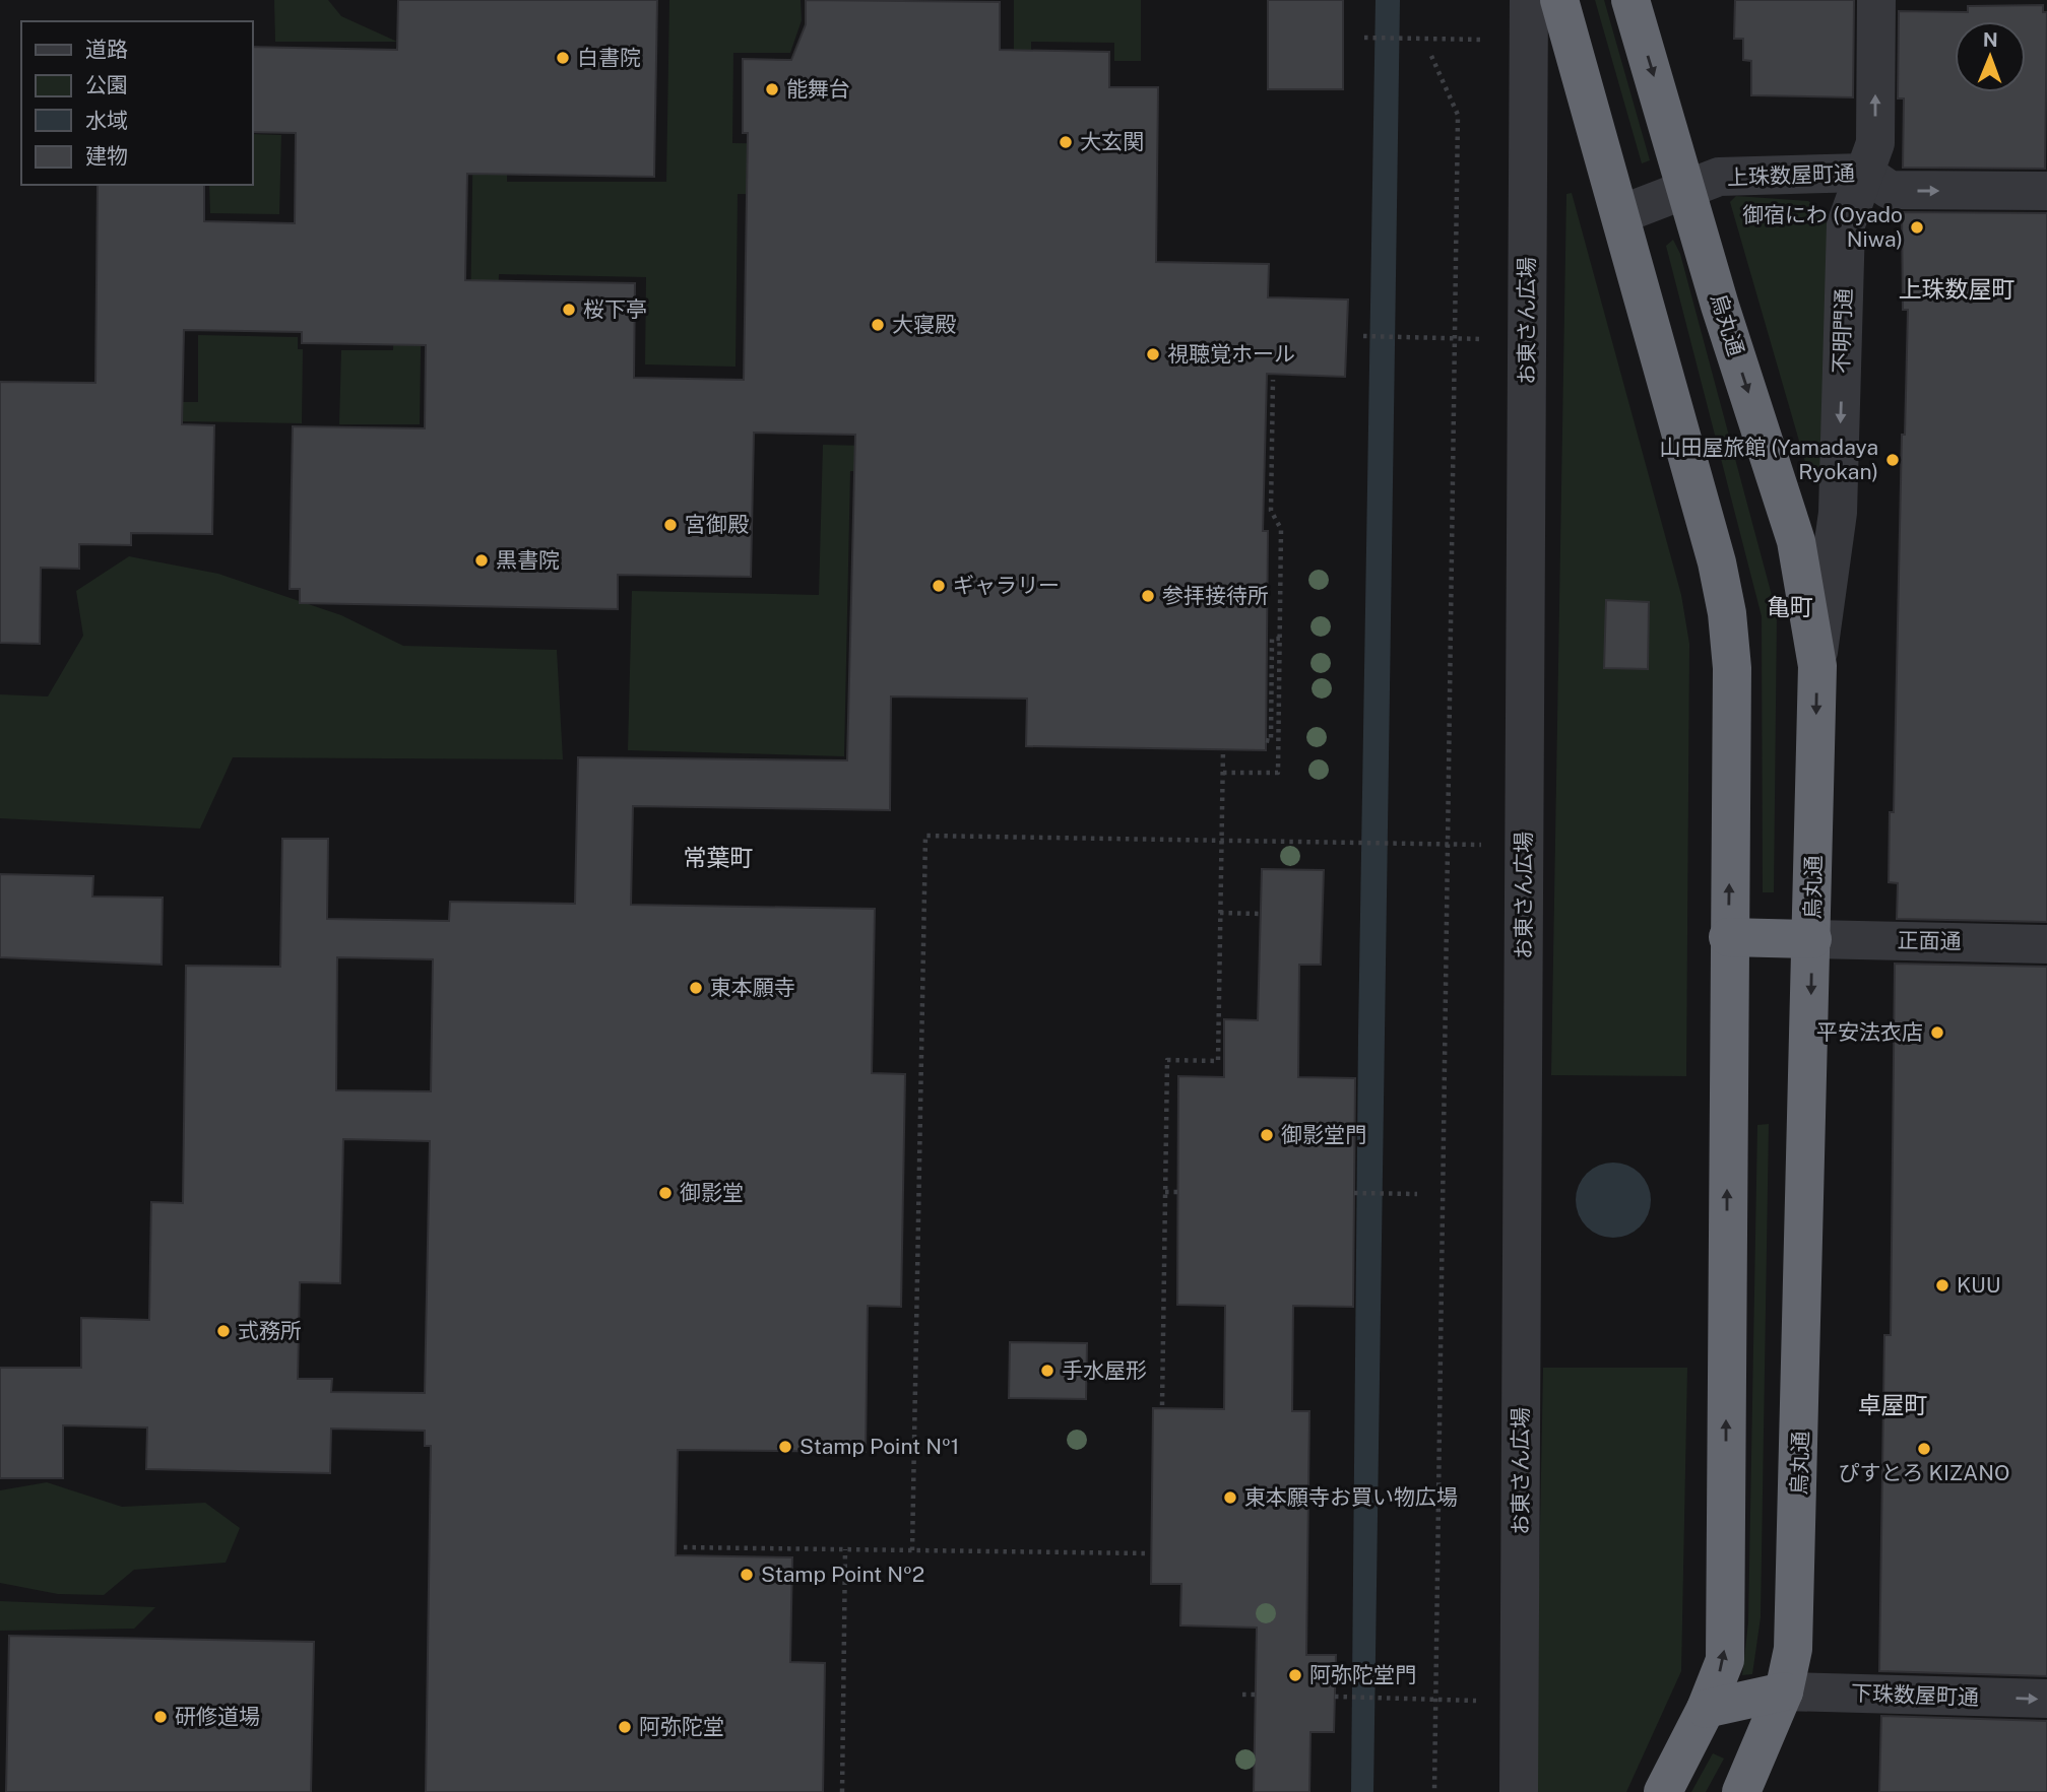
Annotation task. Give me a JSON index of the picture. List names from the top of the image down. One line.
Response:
{"streets":{"highway":["烏丸通"],"street":["上珠数屋町通","お東さん広場","不明門通","正面通","下珠数屋町通"]},"crossings":[["上珠数屋町通","烏丸通"],["上珠数屋町通","不明門通"],["烏丸通","不明門通"],["烏丸通","正面通"],["烏丸通","下珠数屋町通"]],"one_way":["上珠数屋町通","下珠数屋町通"],"districts":["上珠数屋町","亀町","常葉町","卓屋町"],"places":["白書院","能舞台","大玄関","御宿にわ (Oyado Niwa)","桜下亭","大寝殿","視聴覚ホール","山田屋旅館 (Yamadaya Ryokan)","宮御殿","黒書院","ギャラリー","参拝接待所","東本願寺","平安法衣店","御影堂門","御影堂","KUU","式務所","手水屋形","Stamp Point №1","ぴすとろ KIZANO","東本願寺お買い物広場","Stamp Point №2","阿弥陀堂門","研修道場","阿弥陀堂"],"legend":["道路","公園","水域","建物"],"north":"top"}
